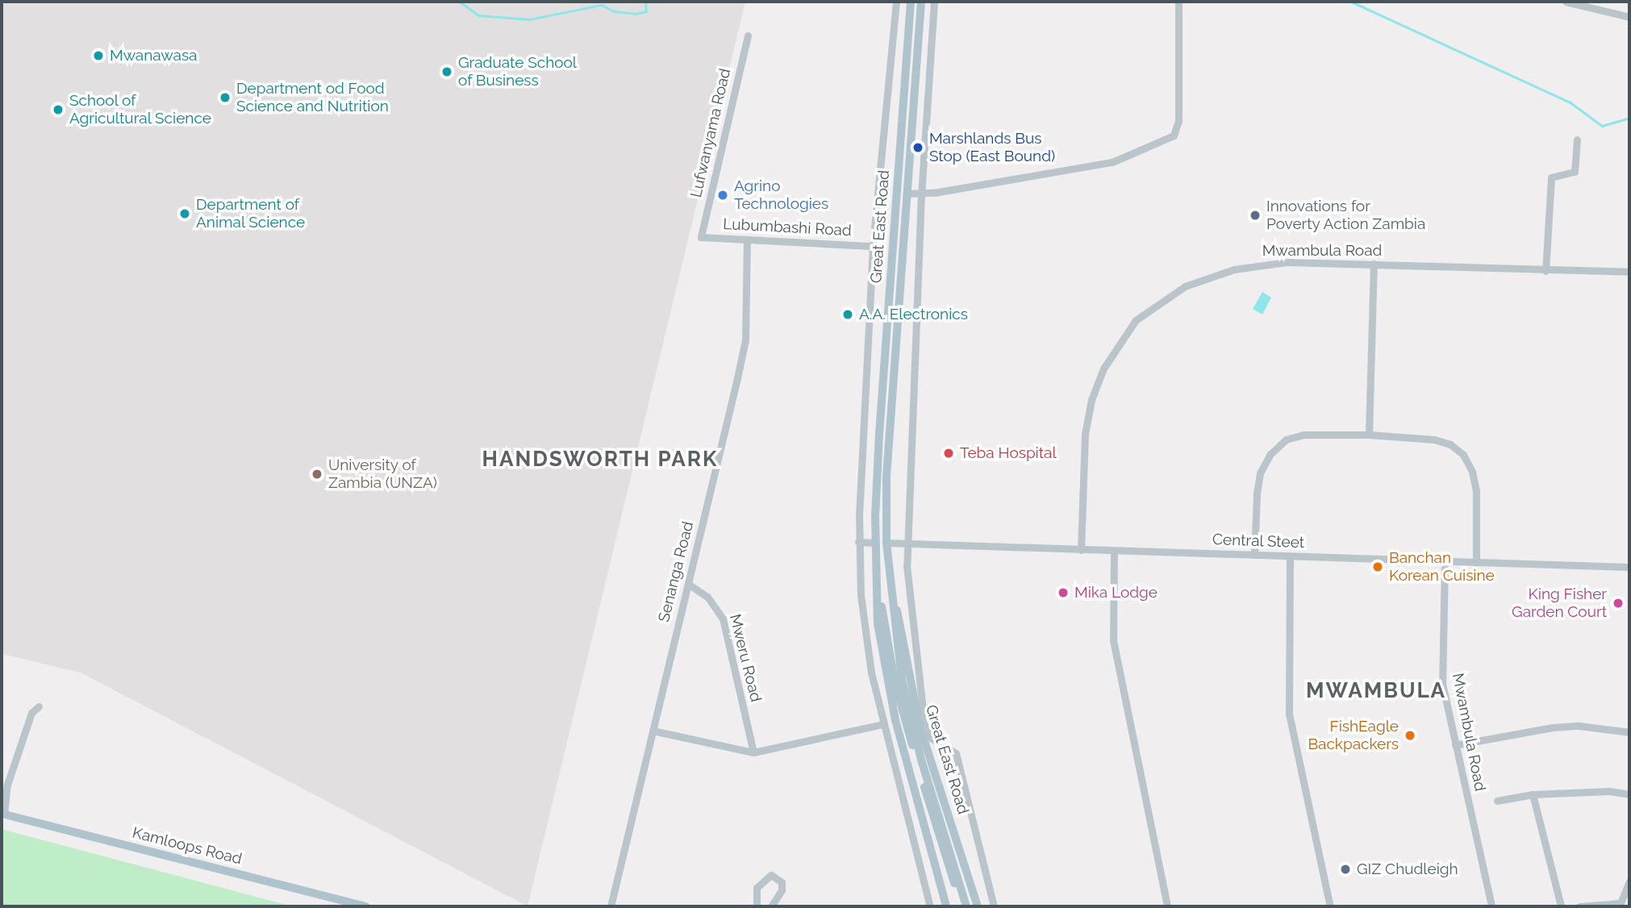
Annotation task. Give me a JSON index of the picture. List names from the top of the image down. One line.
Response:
{"streets":{"main road":["Great East Road","Kamloops Road"],"street":["Lufwanyama Road","Lubumbashi Road","Mwambula Road","Central Steet","Senanga Road","Mweru Road"]},"crossings":[["Lufwanyama Road","Lubumbashi Road"],["Great East Road","Central Steet"],["Lubumbashi Road","Senanga Road"],["Mwambula Road","Central Steet"],["Senanga Road","Mweru Road"]],"districts":["HANDSWORTH PARK","MWAMBULA"],"places":["Mwanawasa","Graduate School of Business","Department od Food Science and Nutrition","School of Agricultural Science","Marshlands Bus Stop (East Bound)","Agrino Technologies","Department of Animal Science","Innovations for Poverty Action Zambia","A.A. Electronics","Teba Hospital","University of Zambia (UNZA)","Banchan Korean Cuisine","Mika Lodge","King Fisher Garden Court","FishEagle Backpackers","GIZ Chudleigh"]}
